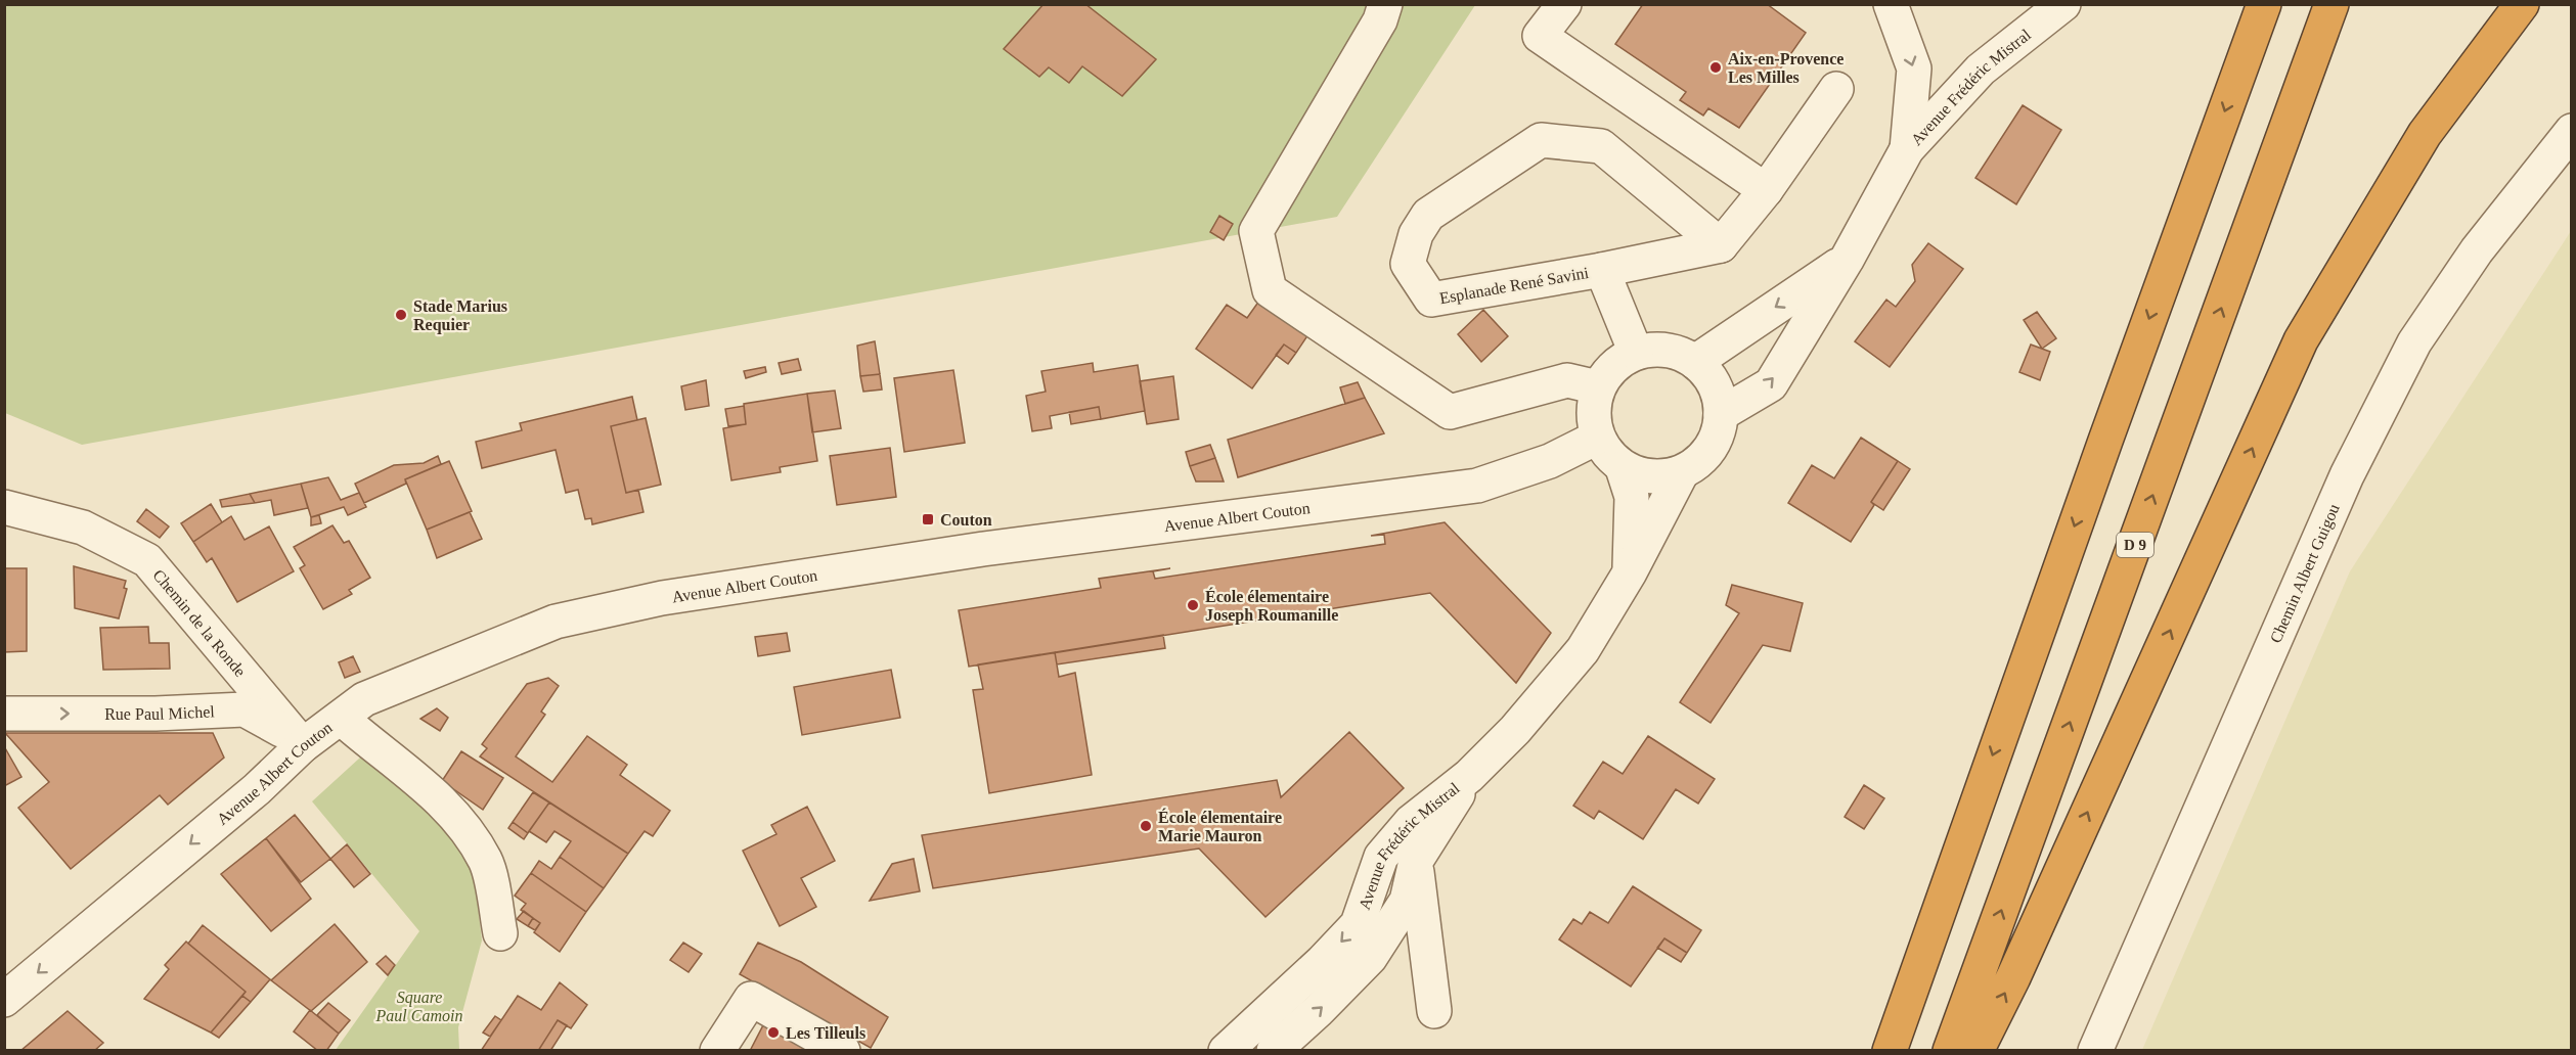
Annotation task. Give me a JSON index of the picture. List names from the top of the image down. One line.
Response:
{"streets":{"highway":["D 9"],"street":["Avenue Frédéric Mistral","Esplanade René Savini","Avenue Albert Couton","Chemin Albert Guigou","Chemin de la Ronde","Rue Paul Michel"]},"crossings":[["Avenue Frédéric Mistral","Esplanade René Savini"],["Avenue Frédéric Mistral","Avenue Albert Couton"],["Esplanade René Savini","Avenue Albert Couton"],["Avenue Albert Couton","Chemin de la Ronde"],["Avenue Albert Couton","Rue Paul Michel"],["Chemin de la Ronde","Rue Paul Michel"]],"one_way":["Rue Paul Michel"],"parks":["Square Paul Camoin"],"places":{"other":["Aix-en-Provence Les Milles","Stade Marius Requier","École élementaire Joseph Roumanille","École élementaire Marie Mauron","Les Tilleuls"],"transit":["Couton"]}}
